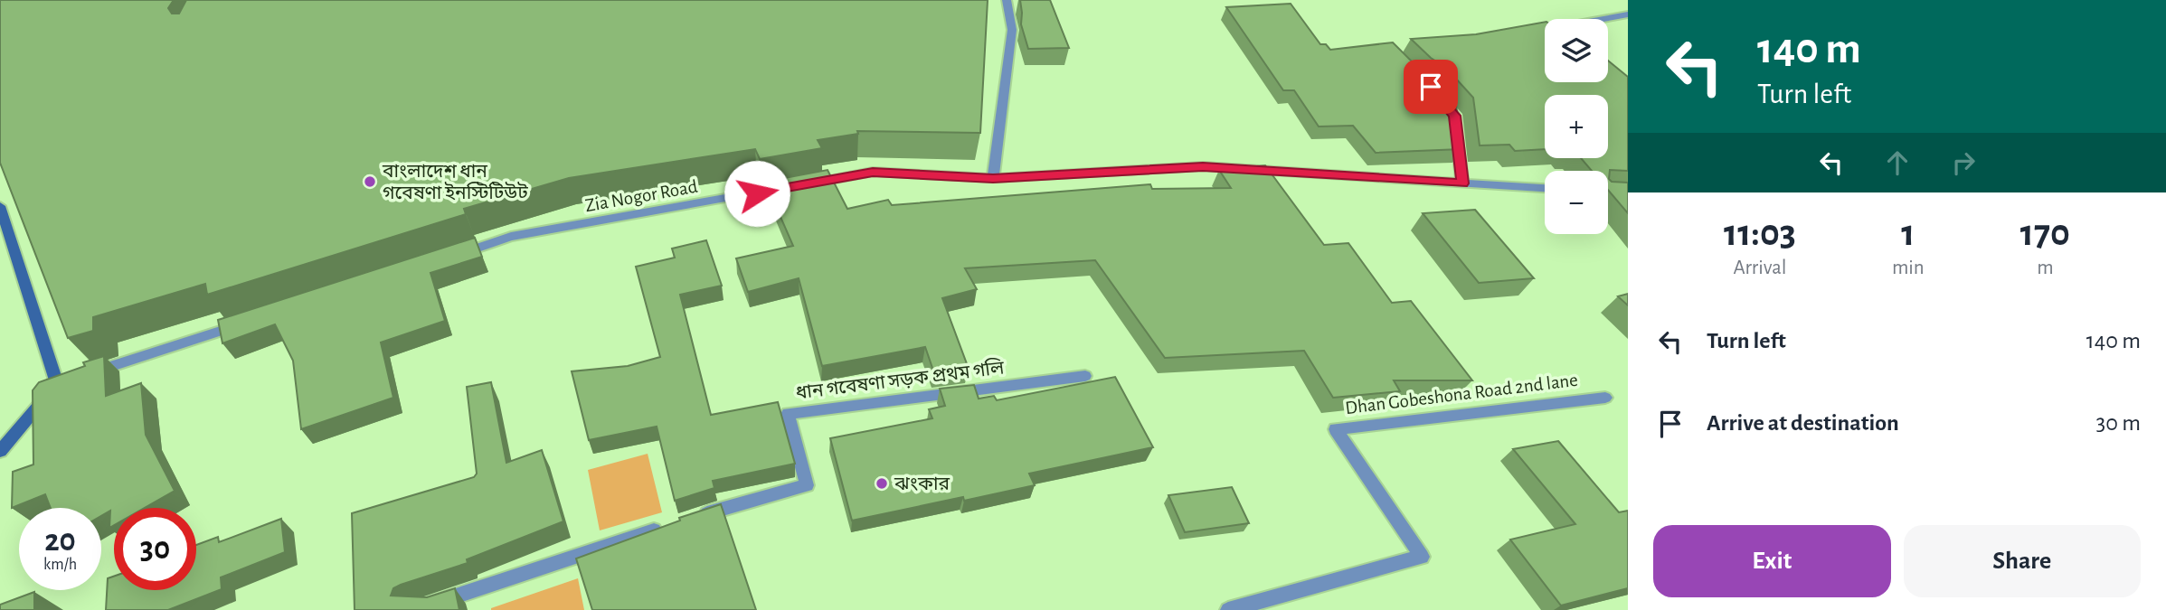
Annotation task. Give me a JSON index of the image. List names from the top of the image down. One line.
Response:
{"streets":{"street":["Zia Nogor Road","ধান গবেষণা সড়ক প্রথম গলি","Dhan Gobeshona Road 2nd lane"]},"places":["বাংলাদেশ ধান গবেষণা ইনস্টিটিউট","ঝংকার"],"page":{"turn":["140 m","Turn left"],"map_buttons":["+","−"],"eta":["11:03","Arrival","1","min","170","m"],"list":[{"name":"Turn left","value":"140 m"},{"name":"Arrive at destination","value":"30 m"}],"speed":"20 km/h","limit":"30","buttons":["Exit","Share"]}}
